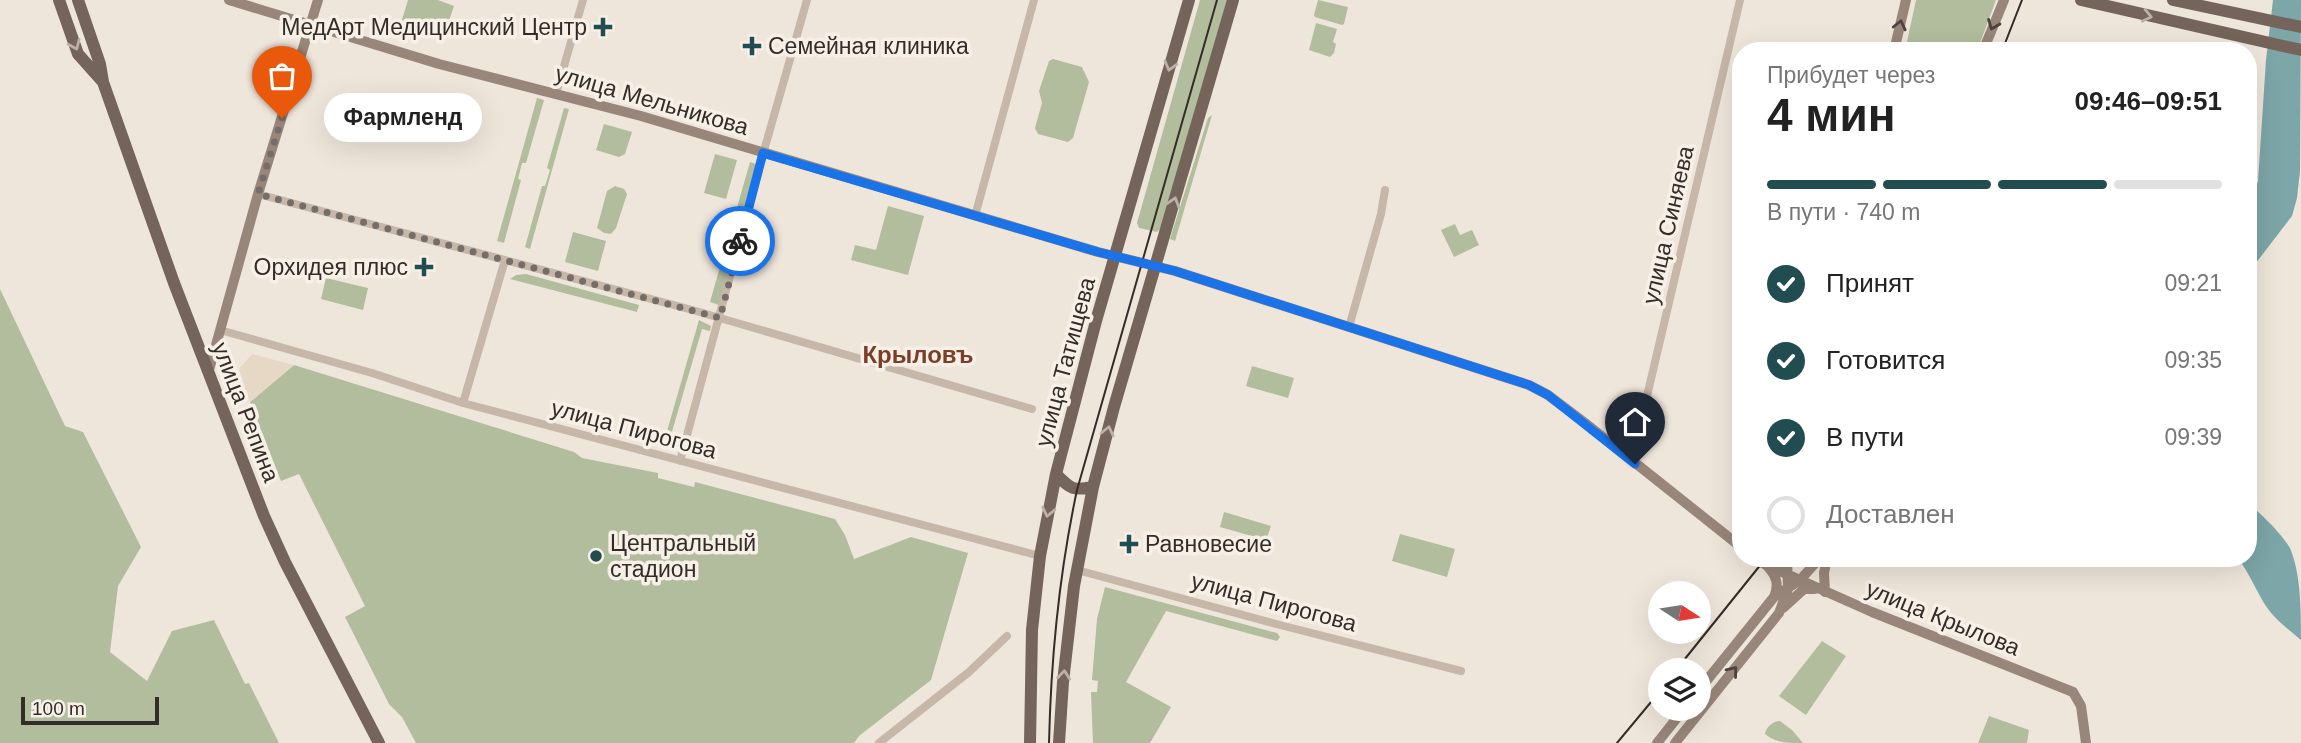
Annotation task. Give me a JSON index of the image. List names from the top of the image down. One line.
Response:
{"streets":{"main road":["улица Татищева","улица Репина"],"street":["улица Мельникова","улица Синяева","улица Пирогова","улица Крылова"]},"crossings":[["улица Мельникова","улица Синяева"],["улица Мельникова","улица Татищева"],["улица Татищева","улица Пирогова"]],"districts":["Крыловъ"],"places":{"health":["МедАрт Медицинский Центр","Семейная клиника","Орхидея плюс","Равновесие"],"other":["Фармленд","Центральный стадион"]},"scale_bar":"100 m","north":"right","page":{"heading":["4 мин","Прибудет через","09:46–09:51"],"bubble":"Фармленд","bar":"В пути · 740 m","list":[["Принят","09:21"],["Готовится","09:35"],["В пути","09:39"],"Доставлен"],"scale":"100 m"}}
